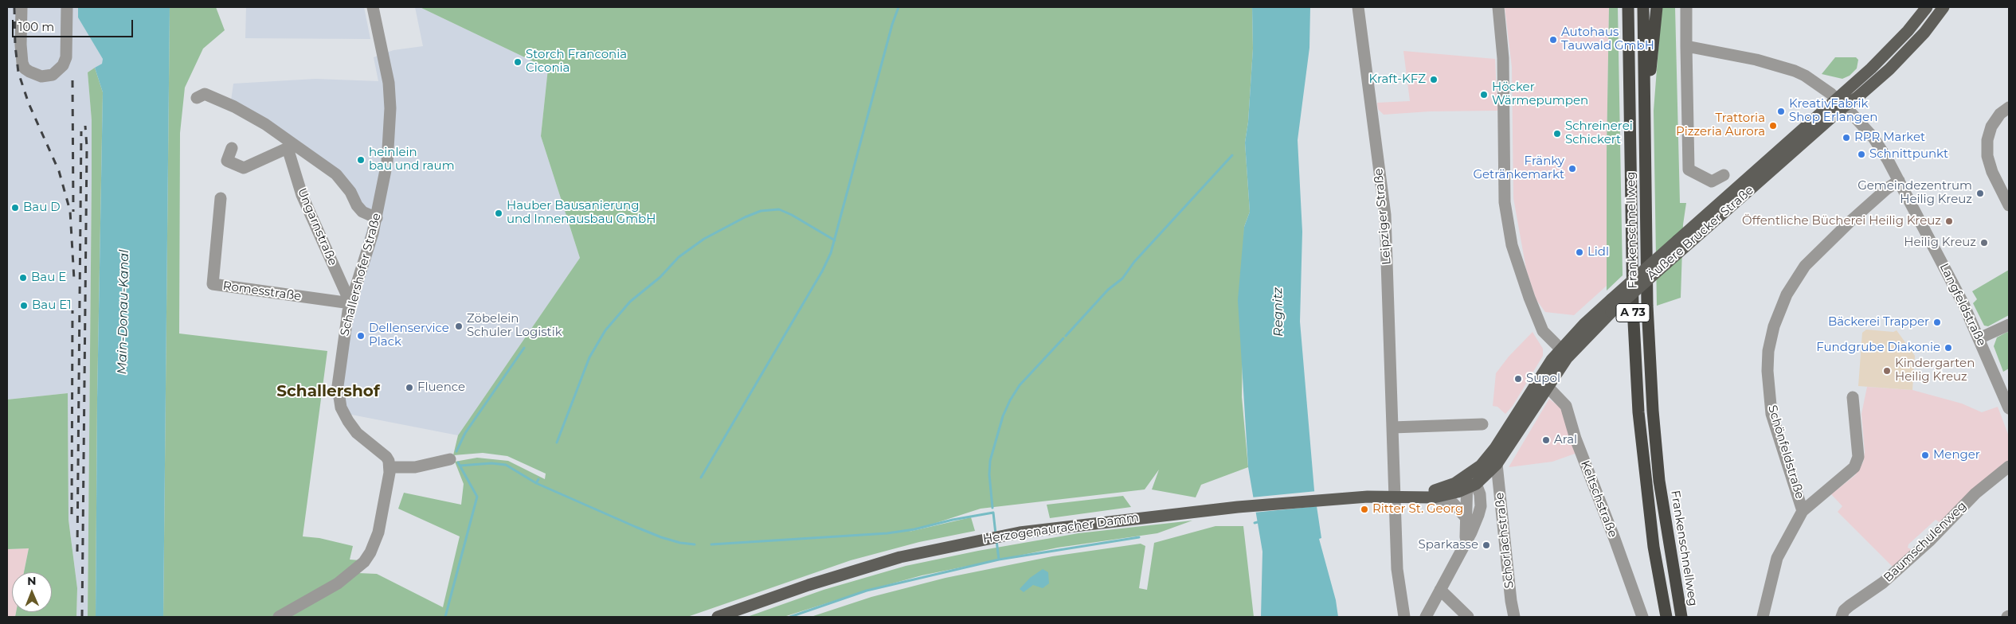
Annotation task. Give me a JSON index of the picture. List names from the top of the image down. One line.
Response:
{"streets":{"highway":["Frankenschnellweg","A 73"],"main road":["Äußere Brucker Straße","Herzogenauracher Damm"],"street":["Leipziger Straße","Ungarnstraße","Schallershofer Straße","Romesstraße","Langfeldstraße","Schönfeldstraße","Keltschstraße","Schorlachstraße","Baumschulenweg"]},"crossings":[["Leipziger Straße","Herzogenauracher Damm"],["Ungarnstraße","Schallershofer Straße"],["Ungarnstraße","Romesstraße"],["Äußere Brucker Straße","Langfeldstraße"],["Äußere Brucker Straße","Keltschstraße"],["Äußere Brucker Straße","Herzogenauracher Damm"],["Äußere Brucker Straße","Schorlachstraße"],["Schallershofer Straße","Romesstraße"],["Langfeldstraße","Schönfeldstraße"]],"districts":["Schallershof"],"water":["Main-Donau-Kanal","Regnitz"],"places":["Autohaus Tauwald GmbH","Storch Franconia Ciconia","Kraft-KFZ","Höcker Wärmepumpen","KreativFabrik Shop Erlangen","Trattoria Pizzeria Aurora","Schreinerei Schickert","RPR Market","Schnittpunkt","heinlein bau und raum","Fränky Getränkemarkt","Gemeindezentrum Heilig Kreuz","Bau D","Hauber Bausanierung und Innenausbau GmbH","Öffentliche Bücherei Heilig Kreuz","Heilig Kreuz","Lidl","Bau E","Bau E1","Bäckerei Trapper","Zöbelein Schuler Logistik","Dellenservice Plack","Fundgrube Diakonie","Kindergarten Heilig Kreuz","Supol","Fluence","Aral","Menger","Ritter St. Georg","Sparkasse"],"scale_bar":"100 m","north":"top"}
